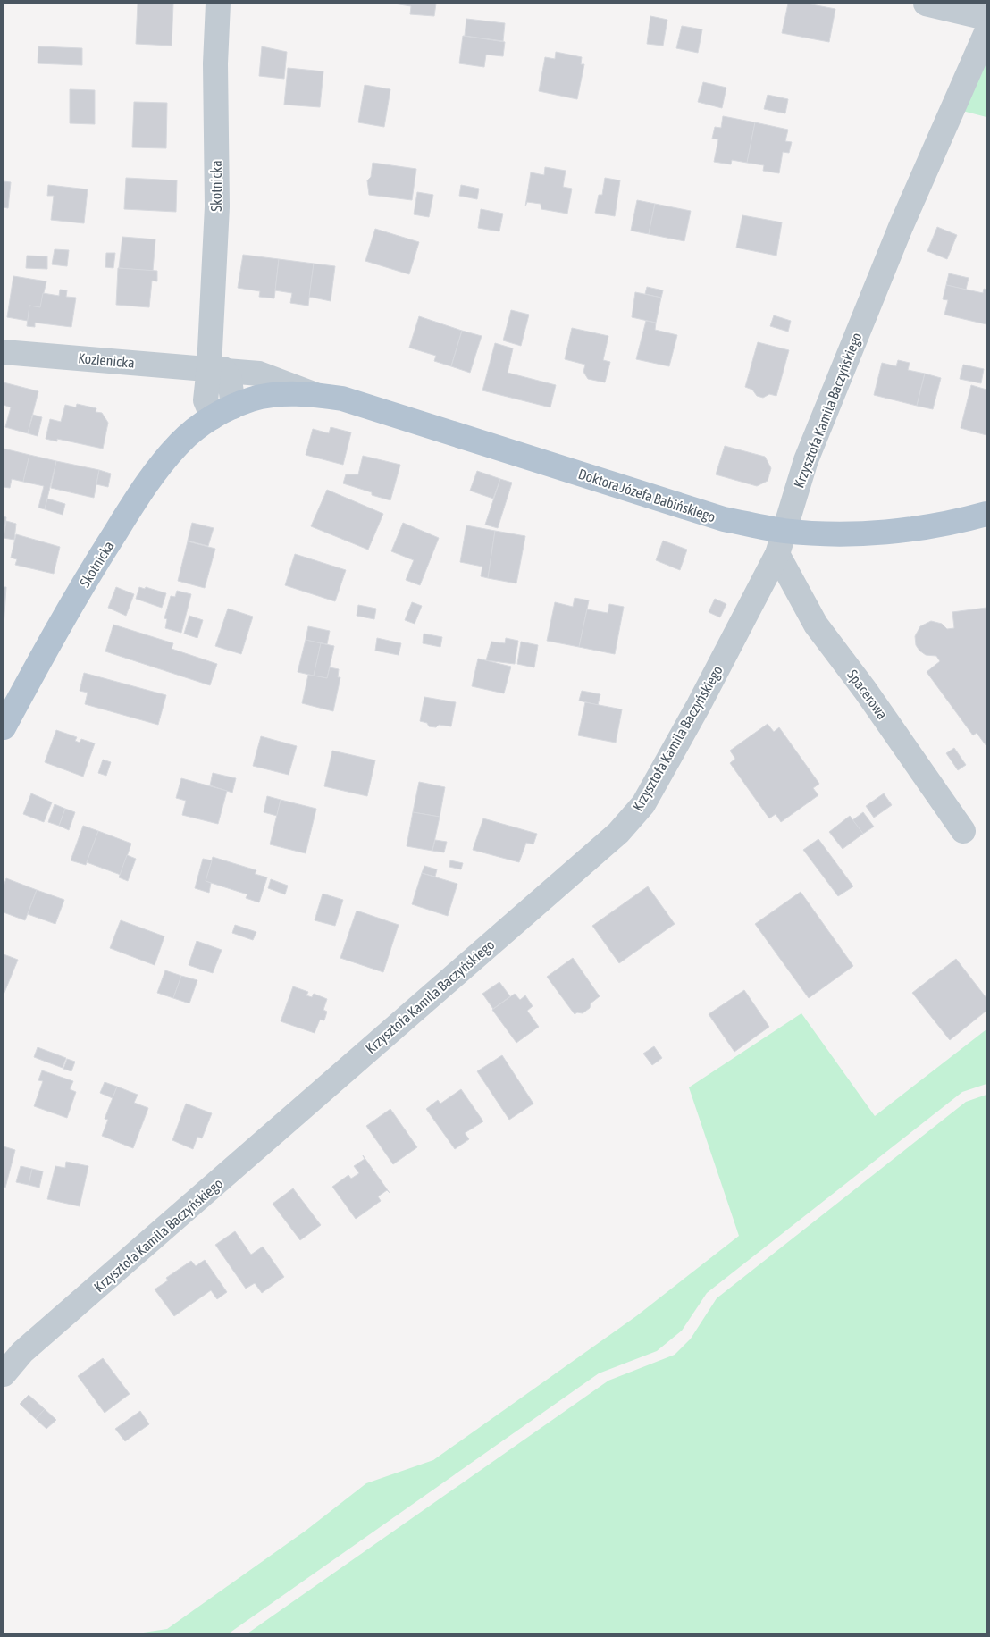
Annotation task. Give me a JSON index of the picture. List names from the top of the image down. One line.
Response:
{"streets":{"main road":["Skotnicka","Doktora Józefa Babińskiego"],"street":["Kozienicka","Krzysztofa Kamila Baczyńskiego","Spacerowa"]},"crossings":[["Skotnicka","Kozienicka"],["Skotnicka","Doktora Józefa Babińskiego"],["Krzysztofa Kamila Baczyńskiego","Doktora Józefa Babińskiego"],["Krzysztofa Kamila Baczyńskiego","Spacerowa"]]}
